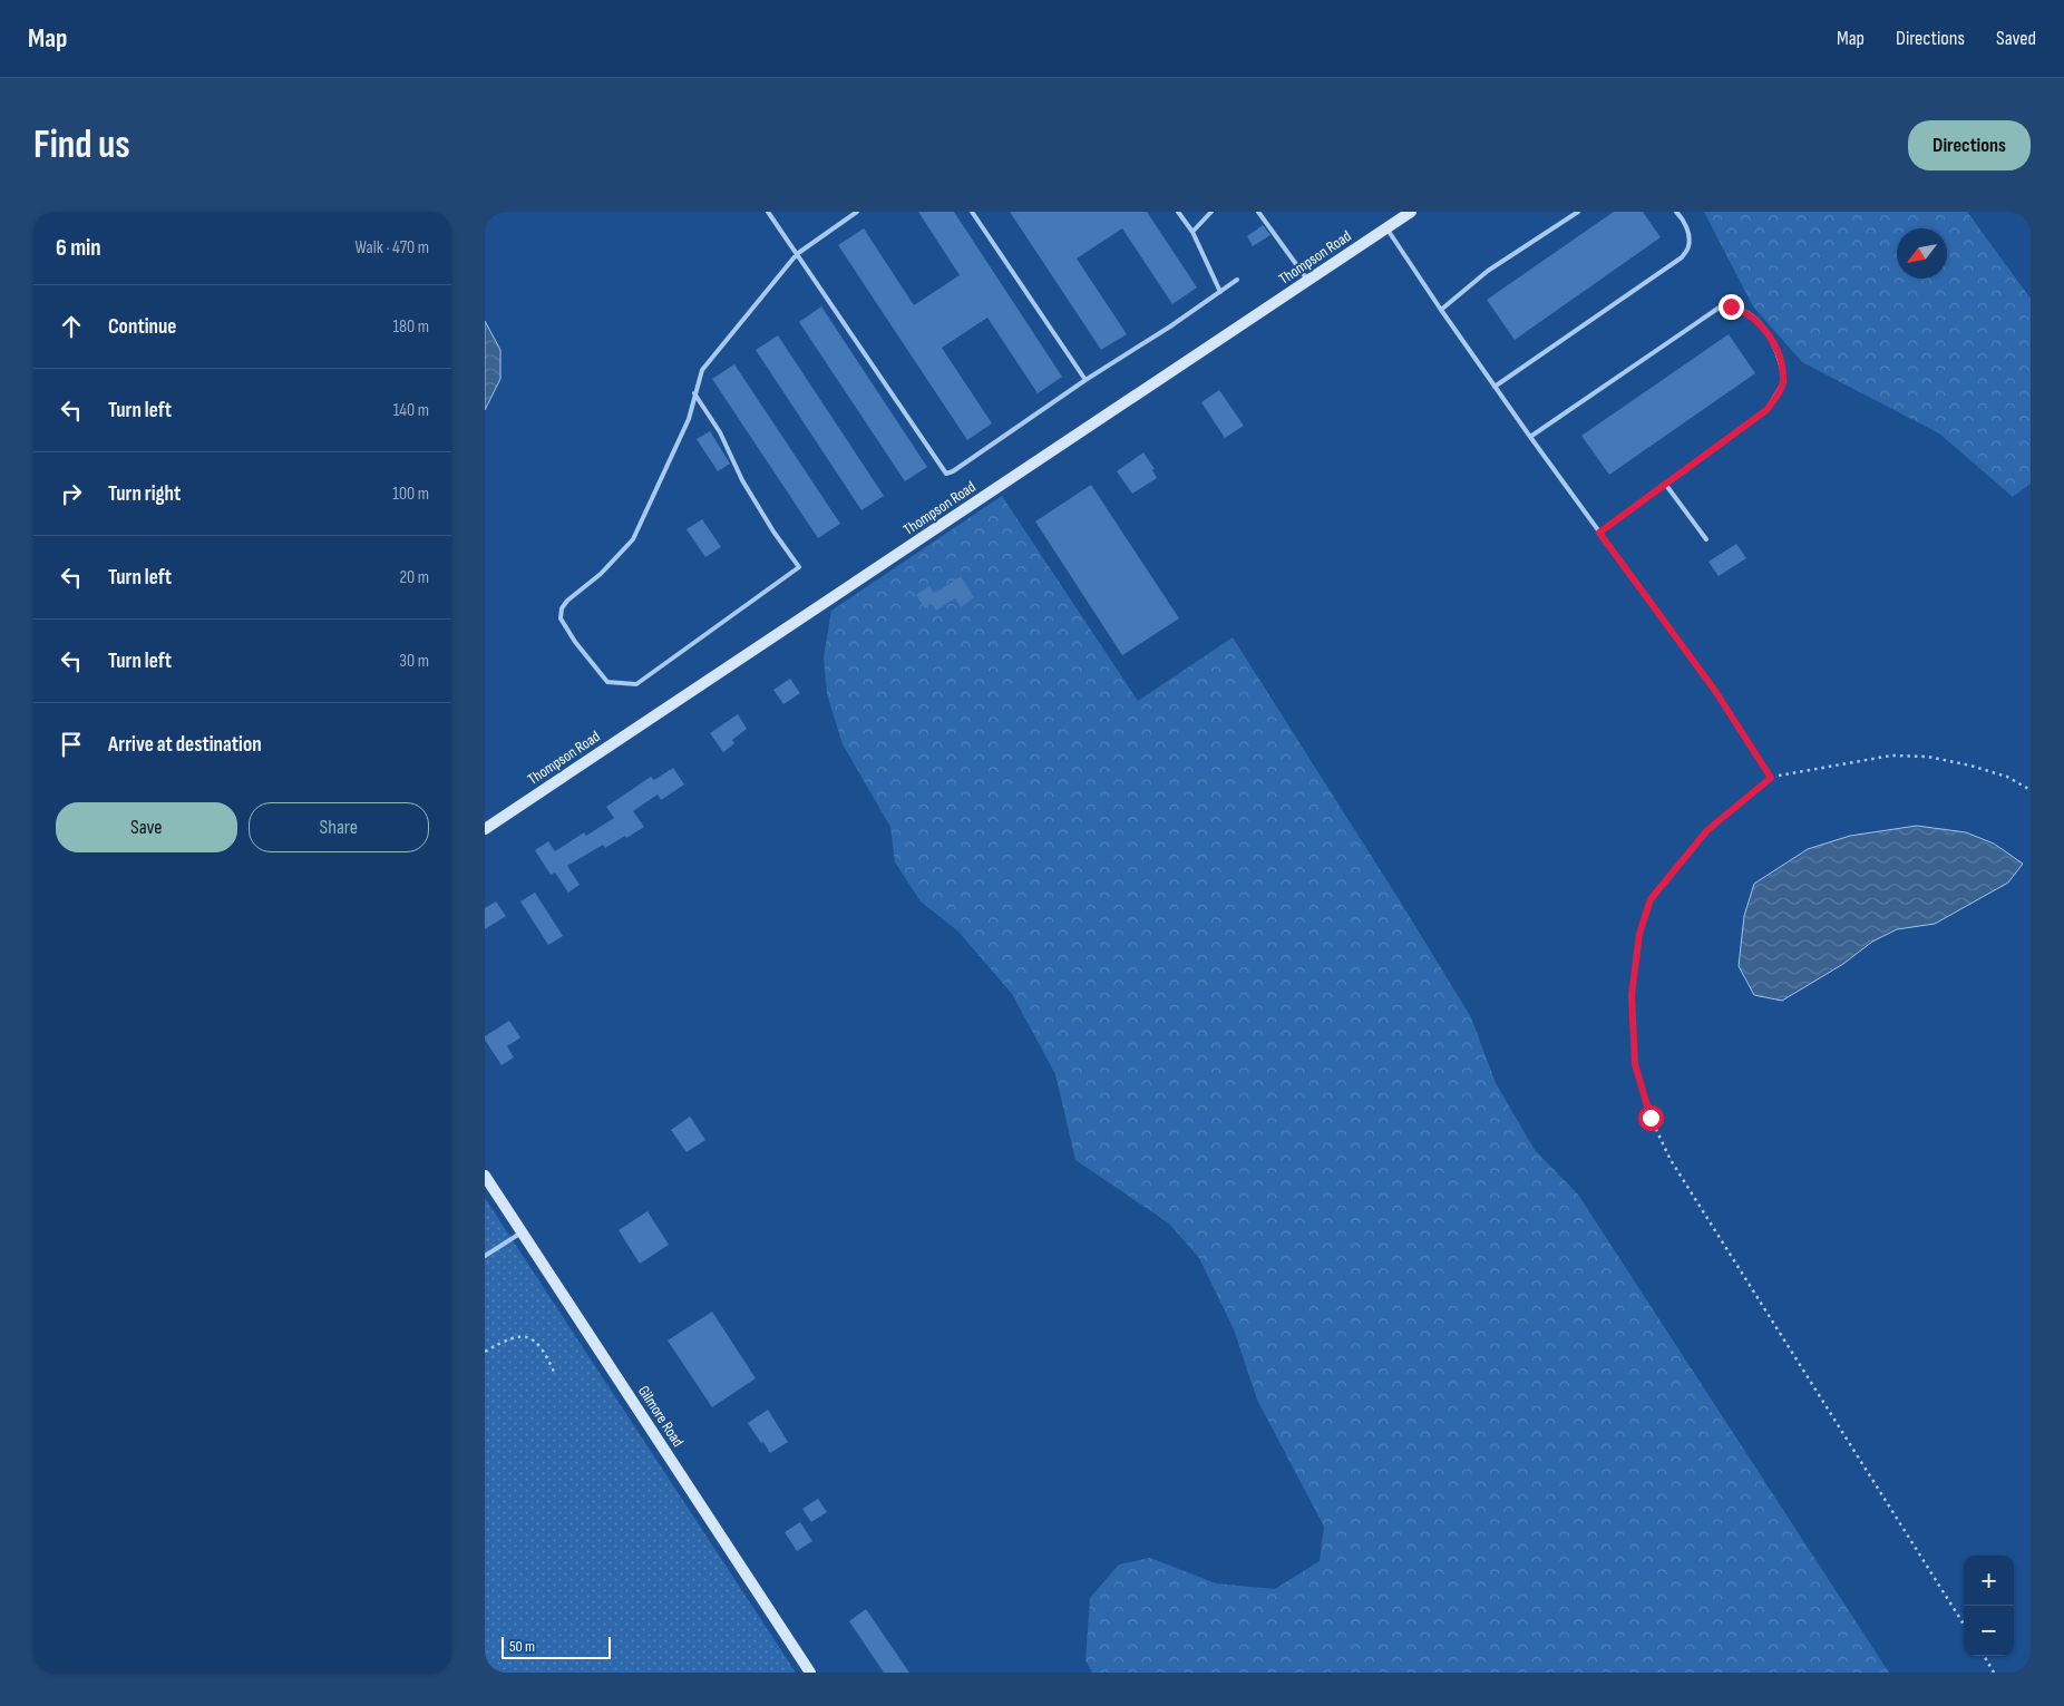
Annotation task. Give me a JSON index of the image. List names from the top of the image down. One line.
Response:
{"streets":{"main road":["Thompson Road","Gilmore Road"]},"scale_bar":"50 m","north":"bottom left","page":{"header":"Map","nav":["Map","Directions","Saved"],"buttons":["Directions",["Save","Share"]],"title":"Find us","heading":["6 min","Walk · 470 m"],"list":[["Continue","180 m"],["Turn left","140 m"],["Turn right","100 m"],["Turn left","20 m"],["Turn left","30 m"],"Arrive at destination"],"map_buttons":["+","−"],"scale":"50 m"}}
